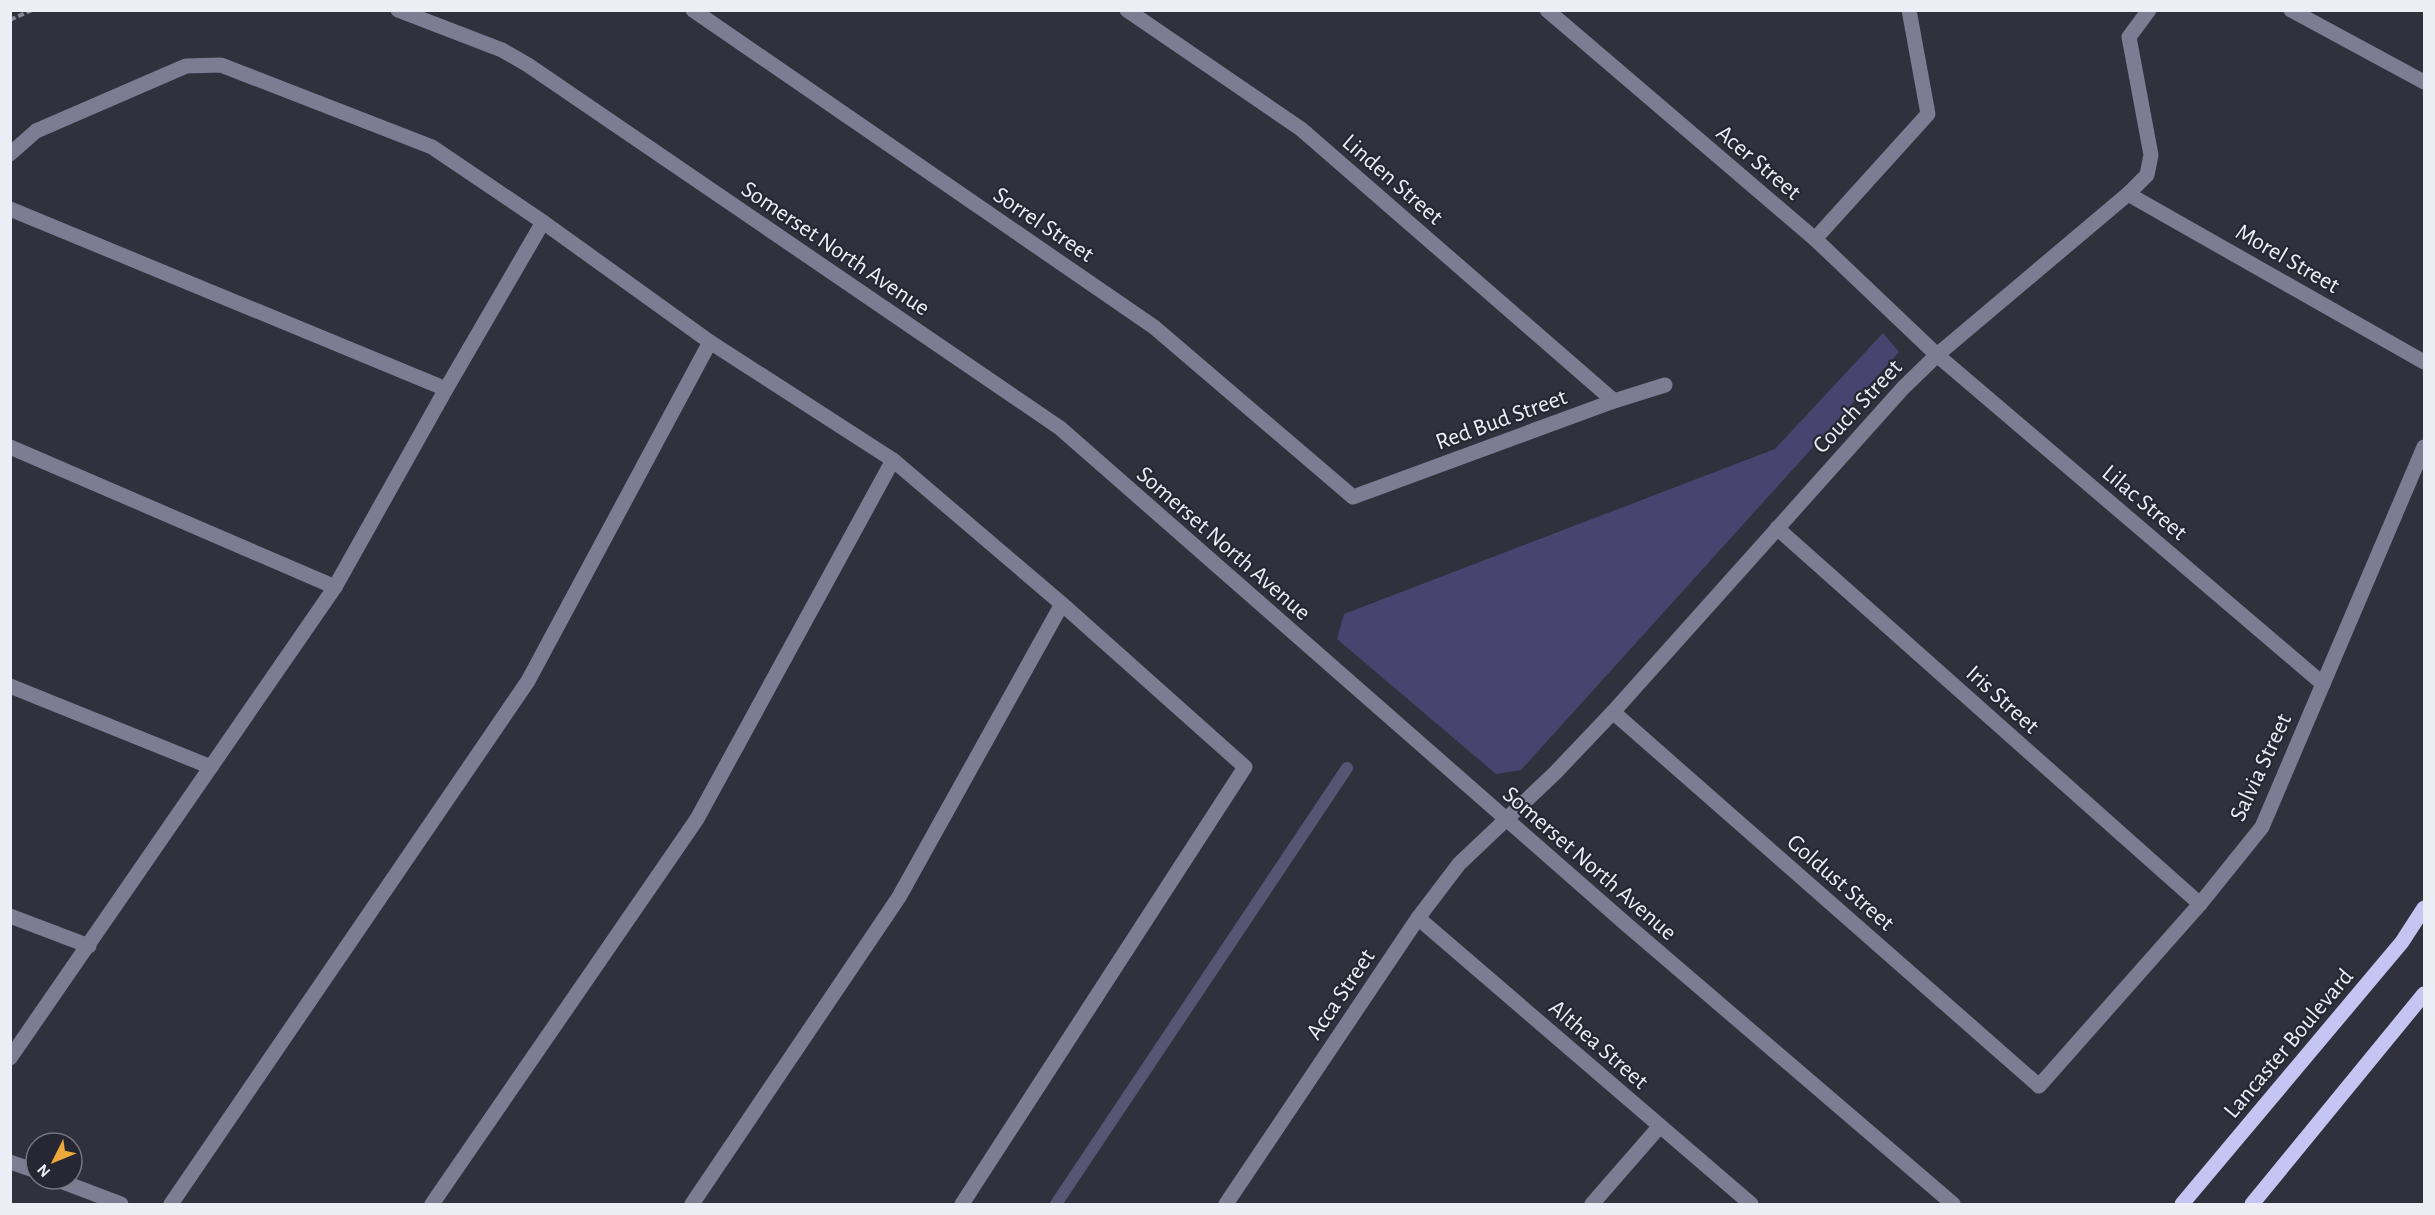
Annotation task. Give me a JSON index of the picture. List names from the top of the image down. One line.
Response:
{"streets":{"main road":["Lancaster Boulevard"],"street":["Acer Street","Linden Street","Sorrel Street","Somerset North Avenue","Morel Street","Couch Street","Red Bud Street","Lilac Street","Iris Street","Salvia Street","Goldust Street","Acca Street","Althea Street"]},"crossings":[["Acer Street","Couch Street"],["Acer Street","Lilac Street"],["Linden Street","Red Bud Street"],["Sorrel Street","Red Bud Street"],["Somerset North Avenue","Couch Street"],["Somerset North Avenue","Acca Street"],["Morel Street","Couch Street"],["Couch Street","Lilac Street"],["Couch Street","Iris Street"],["Couch Street","Goldust Street"],["Couch Street","Acca Street"],["Lilac Street","Salvia Street"],["Iris Street","Salvia Street"],["Salvia Street","Goldust Street"],["Acca Street","Althea Street"]],"north":"bottom left"}
